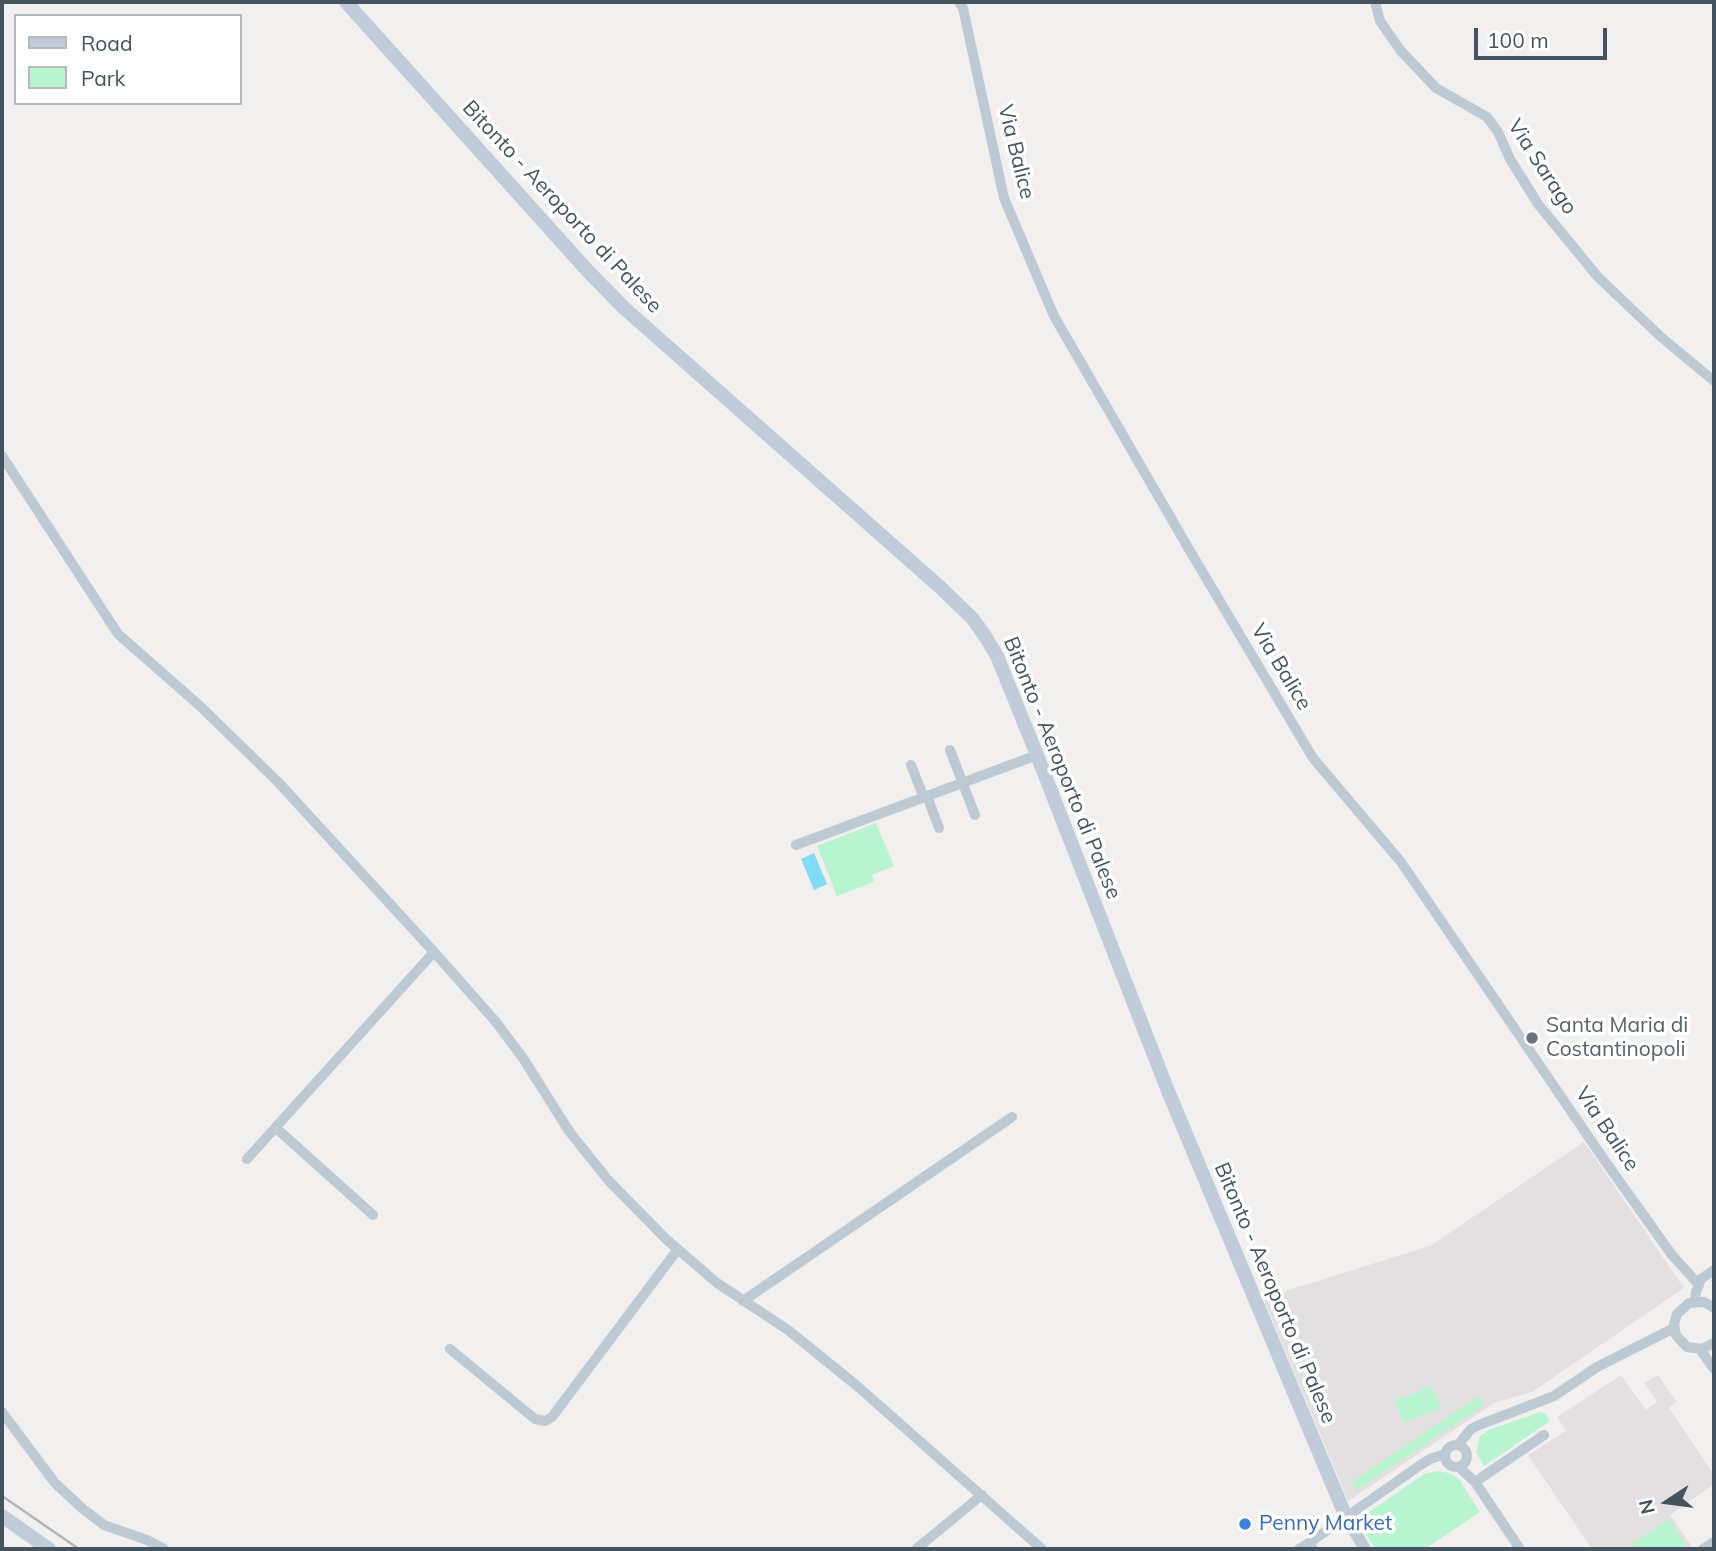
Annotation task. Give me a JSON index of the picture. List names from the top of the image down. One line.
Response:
{"streets":{"main road":["Bitonto - Aeroporto di Palese"],"street":["Via Balice","Via Sarago"]},"places":["Santa Maria di Costantinopoli","Penny Market"],"legend":["Road","Park"],"scale_bar":"100 m","north":"left"}
